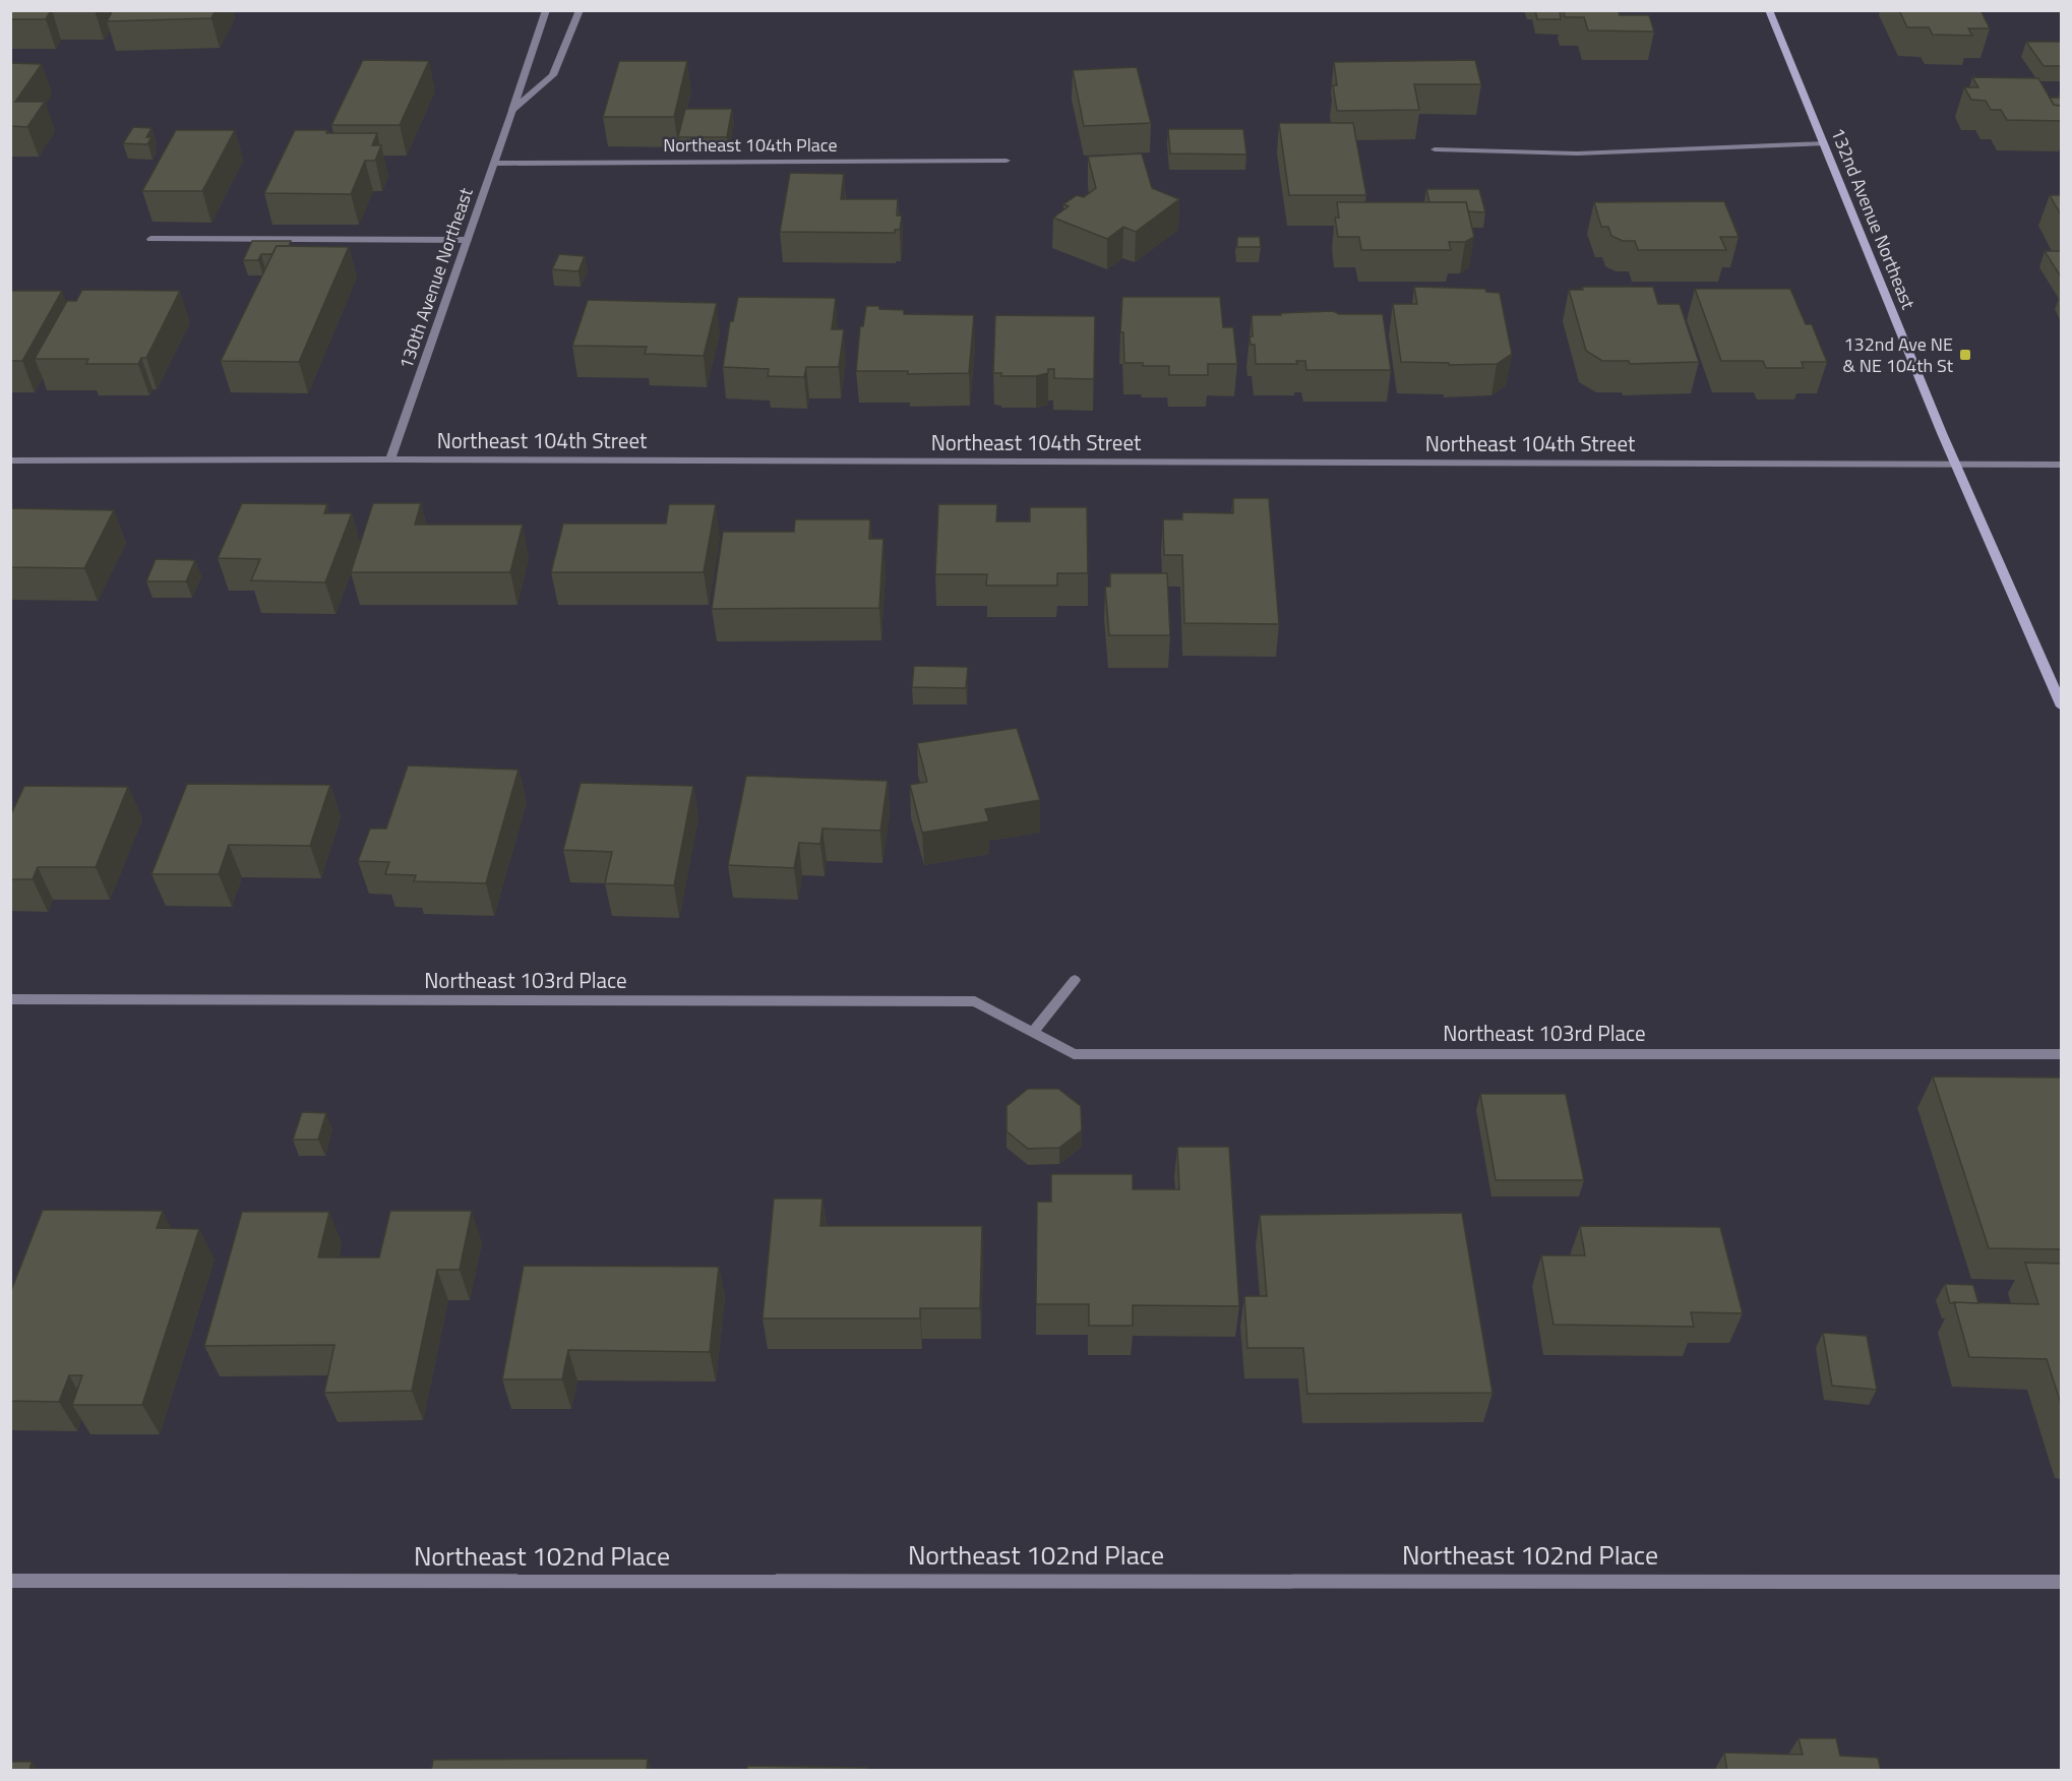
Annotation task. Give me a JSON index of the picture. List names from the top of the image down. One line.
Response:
{"streets":{"street":["Northeast 104th Place","132nd Avenue Northeast","130th Avenue Northeast","Northeast 104th Street","Northeast 103rd Place","Northeast 102nd Place"]},"crossings":[["Northeast 104th Place","130th Avenue Northeast"],["132nd Avenue Northeast","Northeast 104th Street"],["130th Avenue Northeast","Northeast 104th Street"]],"places":{"transit":["132nd Ave NE & NE 104th St"]}}
